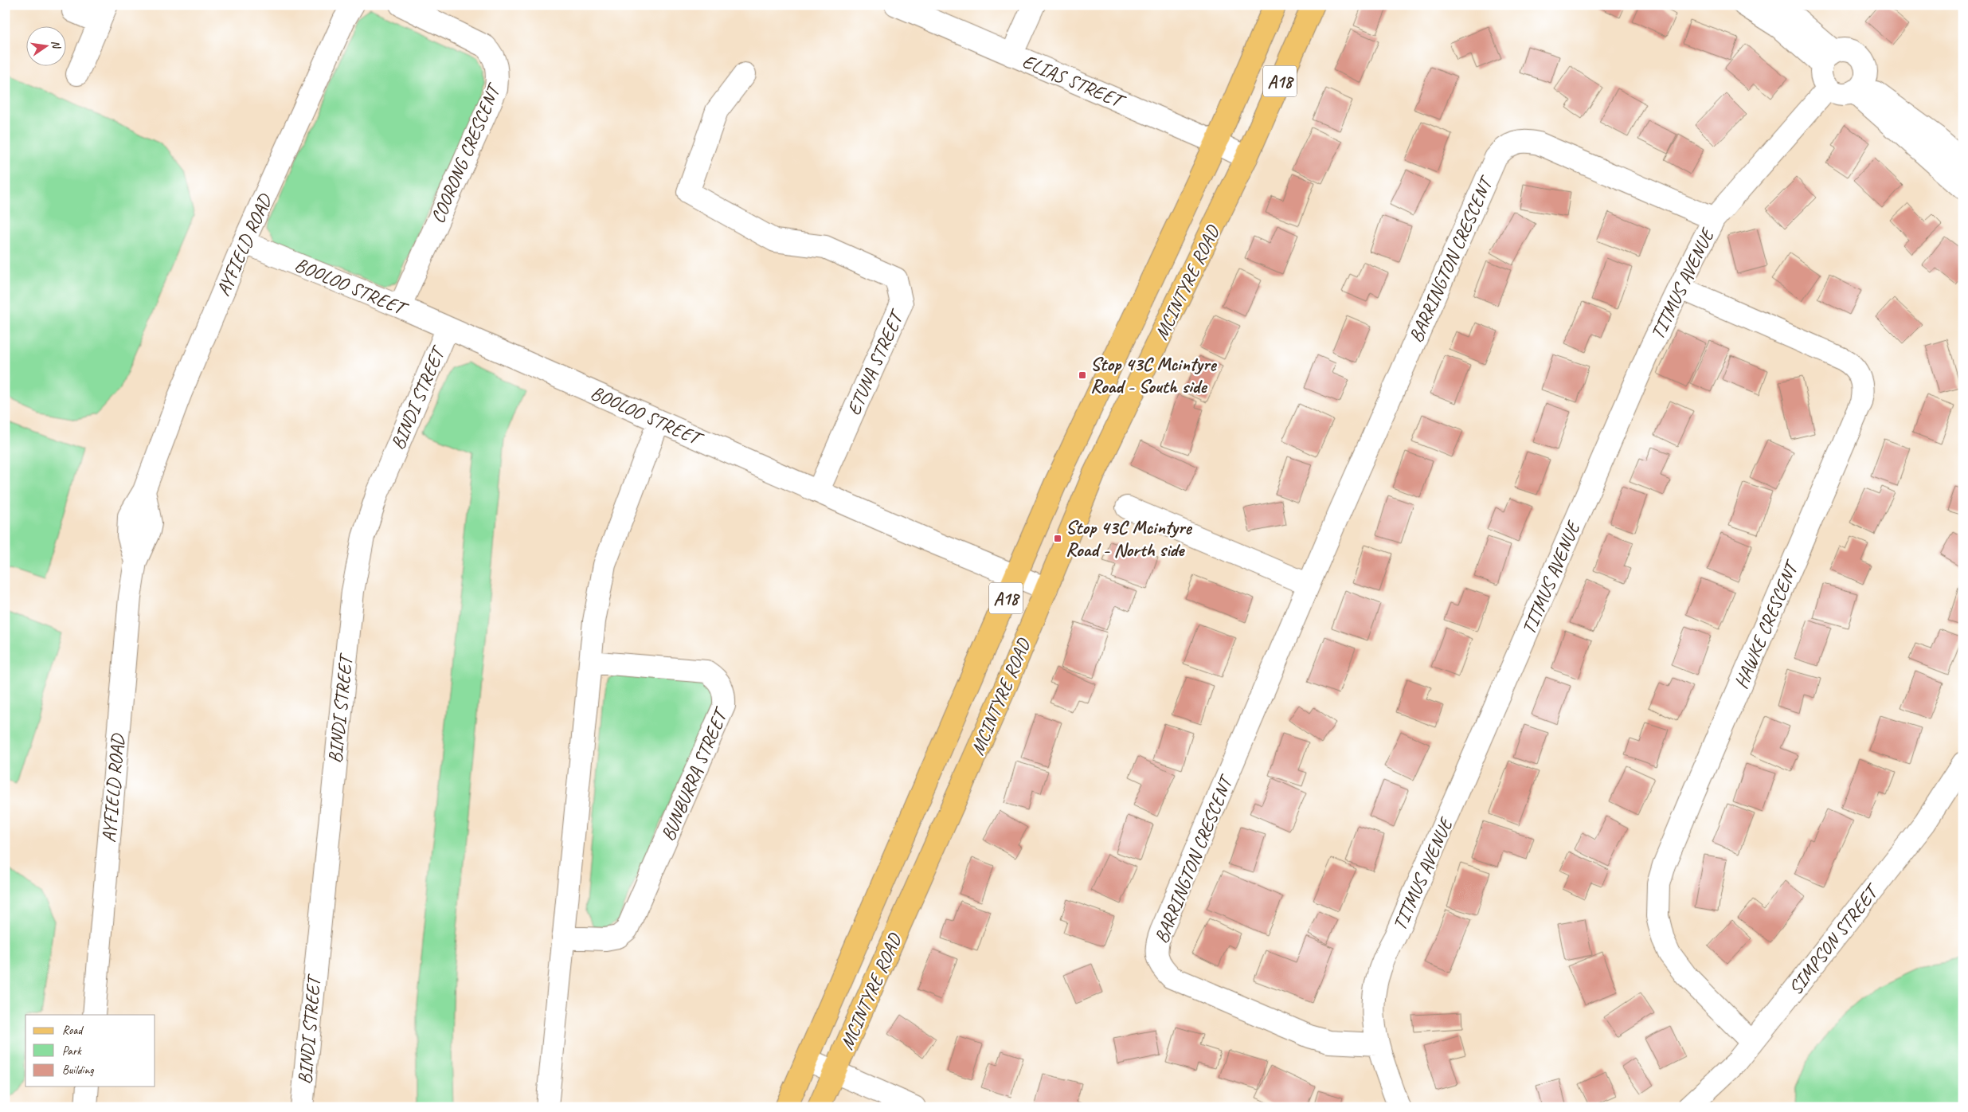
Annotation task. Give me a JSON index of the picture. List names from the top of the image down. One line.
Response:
{"streets":{"main road":["A18","MCINTYRE ROAD"],"street":["ELIAS STREET","COORONG CRESCENT","AYFIELD ROAD","BARRINGTON CRESCENT","TITMUS AVENUE","BOOLOO STREET","ETUNA STREET","BINDI STREET","HAWKE CRESCENT","BUNBURRA STREET","SIMPSON STREET"]},"crossings":[["ELIAS STREET","MCINTYRE ROAD"],["COORONG CRESCENT","BOOLOO STREET"],["AYFIELD ROAD","BOOLOO STREET"],["BARRINGTON CRESCENT","TITMUS AVENUE"],["MCINTYRE ROAD","BOOLOO STREET"],["TITMUS AVENUE","HAWKE CRESCENT"],["BOOLOO STREET","ETUNA STREET"],["BOOLOO STREET","BINDI STREET"],["HAWKE CRESCENT","SIMPSON STREET"]],"places":{"transit":["Stop 43C Mcintyre Road - South side","Stop 43C Mcintyre Road - North side"]},"legend":["Road","Park","Building"],"north":"right"}
